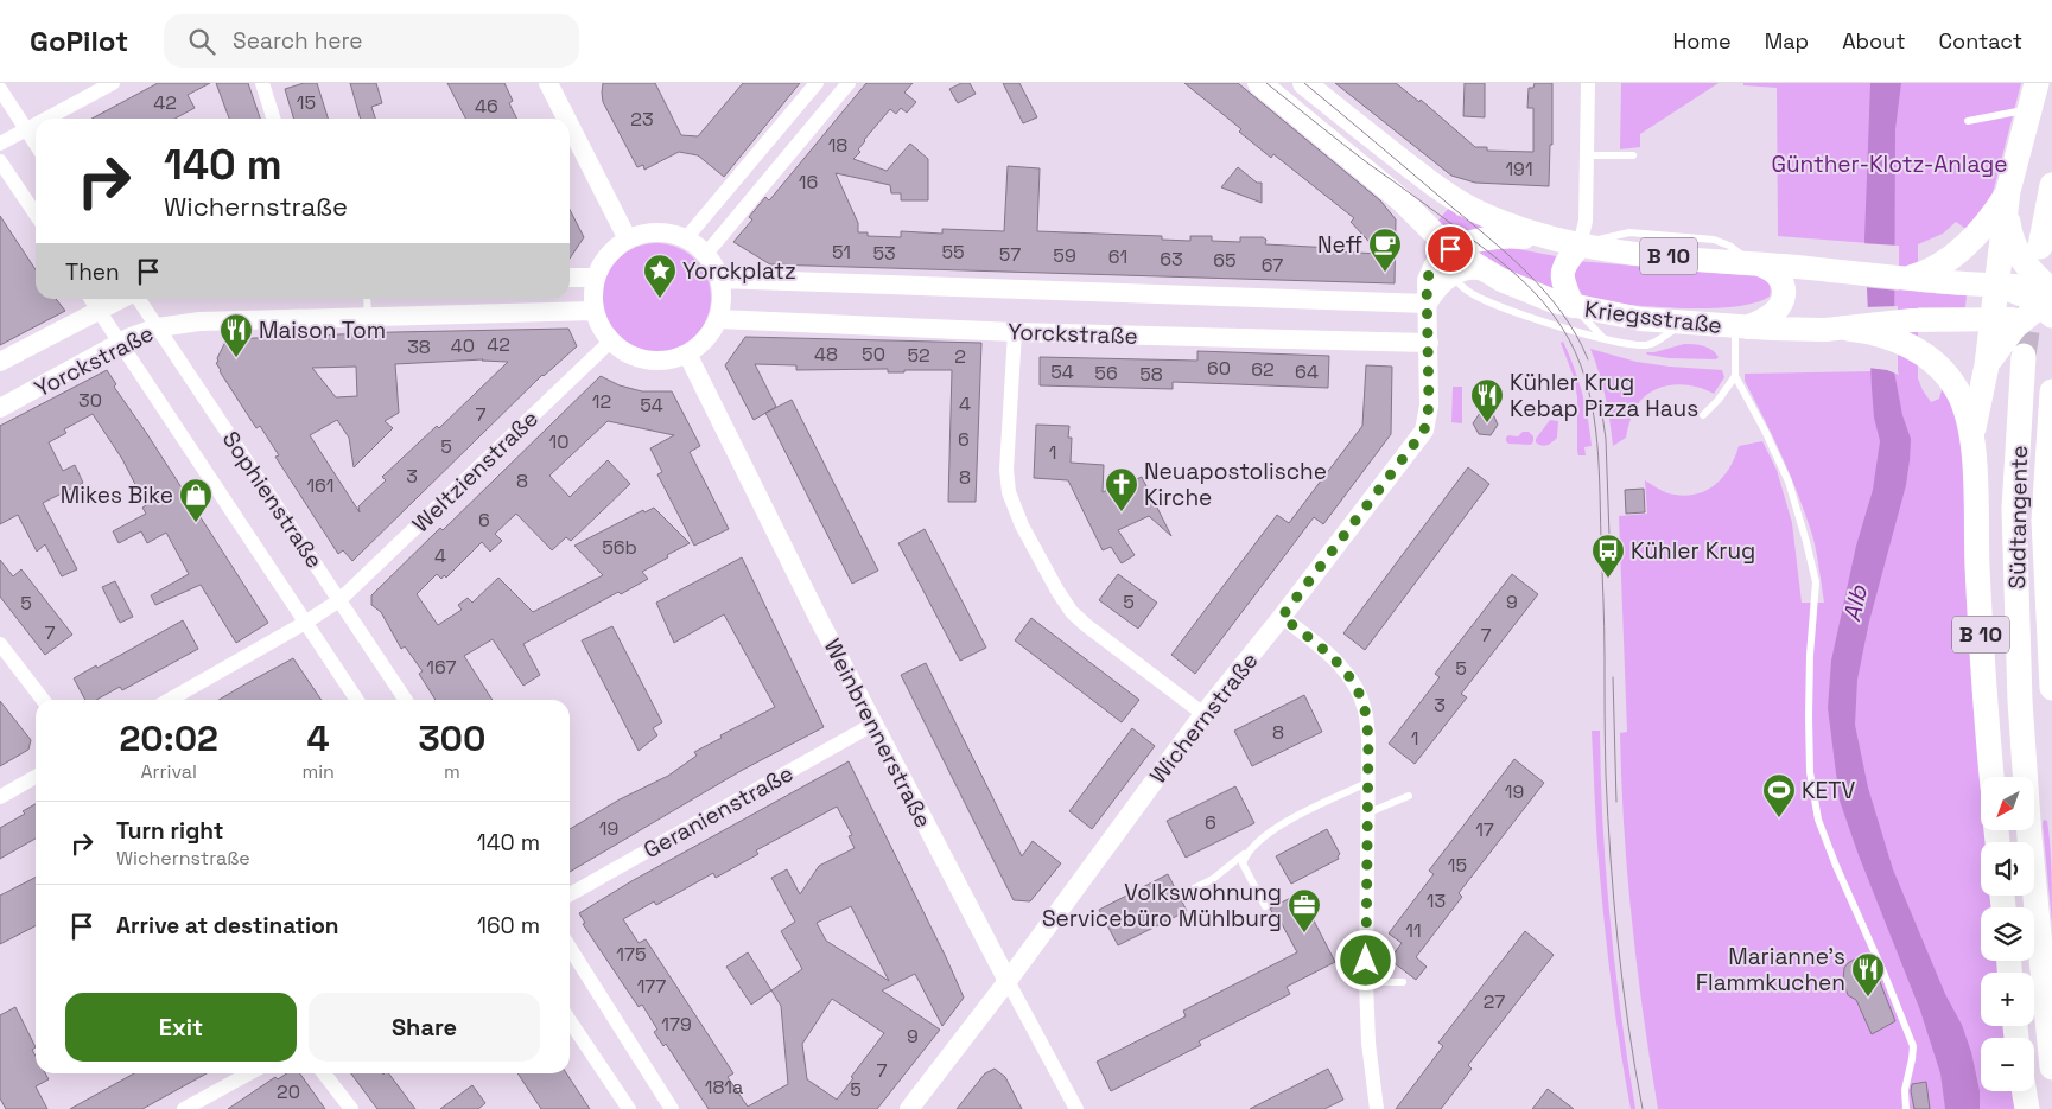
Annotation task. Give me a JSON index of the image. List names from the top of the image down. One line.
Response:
{"streets":{"highway":["B 10","Südtangente"],"main road":["Kriegsstraße"],"street":["Yorckstraße","Weltzienstraße","Sophienstraße","Wichernstraße","Weinbrennerstraße","Geranienstraße"]},"crossings":[["B 10","Kriegsstraße"],["Kriegsstraße","Wichernstraße"],["Yorckstraße","Weltzienstraße"],["Yorckstraße","Sophienstraße"],["Yorckstraße","Wichernstraße"],["Yorckstraße","Weinbrennerstraße"],["Weltzienstraße","Sophienstraße"],["Weltzienstraße","Weinbrennerstraße"],["Wichernstraße","Weinbrennerstraße"],["Weinbrennerstraße","Geranienstraße"]],"water":["Alb"],"parks":["Günther-Klotz-Anlage"],"places":{"cafe":["Neff"],"place":["Yorckplatz"],"restaurant":["Maison Tom","Kühler Krug Kebap Pizza Haus","Marianne's Flammkuchen"],"church":["Neuapostolische Kirche"],"shop":["Mikes Bike"],"bus stop":["Kühler Krug"],"sports":["KETV"],"office":["Volkswohnung Servicebüro Mühlburg"]},"house_numbers":["42","15","46","23","18","191","16","51","55","53","57","59","61","63","65","67","42","40","38","48","50","52","2","60","62","54","64","56","58","30","12","4","54","7","6","10","5","1","3","8","8","161","6","56b","4","5","9","5","7","7","167","5","3","8","1","19","6","19","17","15","13","11","175","177","27","179","9","7","181a","5","20"],"north":"bottom left","page":{"header":"GoPilot","search":"Search here","nav":["Home","Map","About","Contact"],"turn":["140 m","Wichernstraße"],"then":"Then","eta":["20:02","Arrival","4","min","300","m"],"map_buttons":["+","−"],"list":[{"name":"Turn right","note":"Wichernstraße","value":"140 m"},{"name":"Arrive at destination","value":"160 m"}],"buttons":["Exit","Share"]}}
